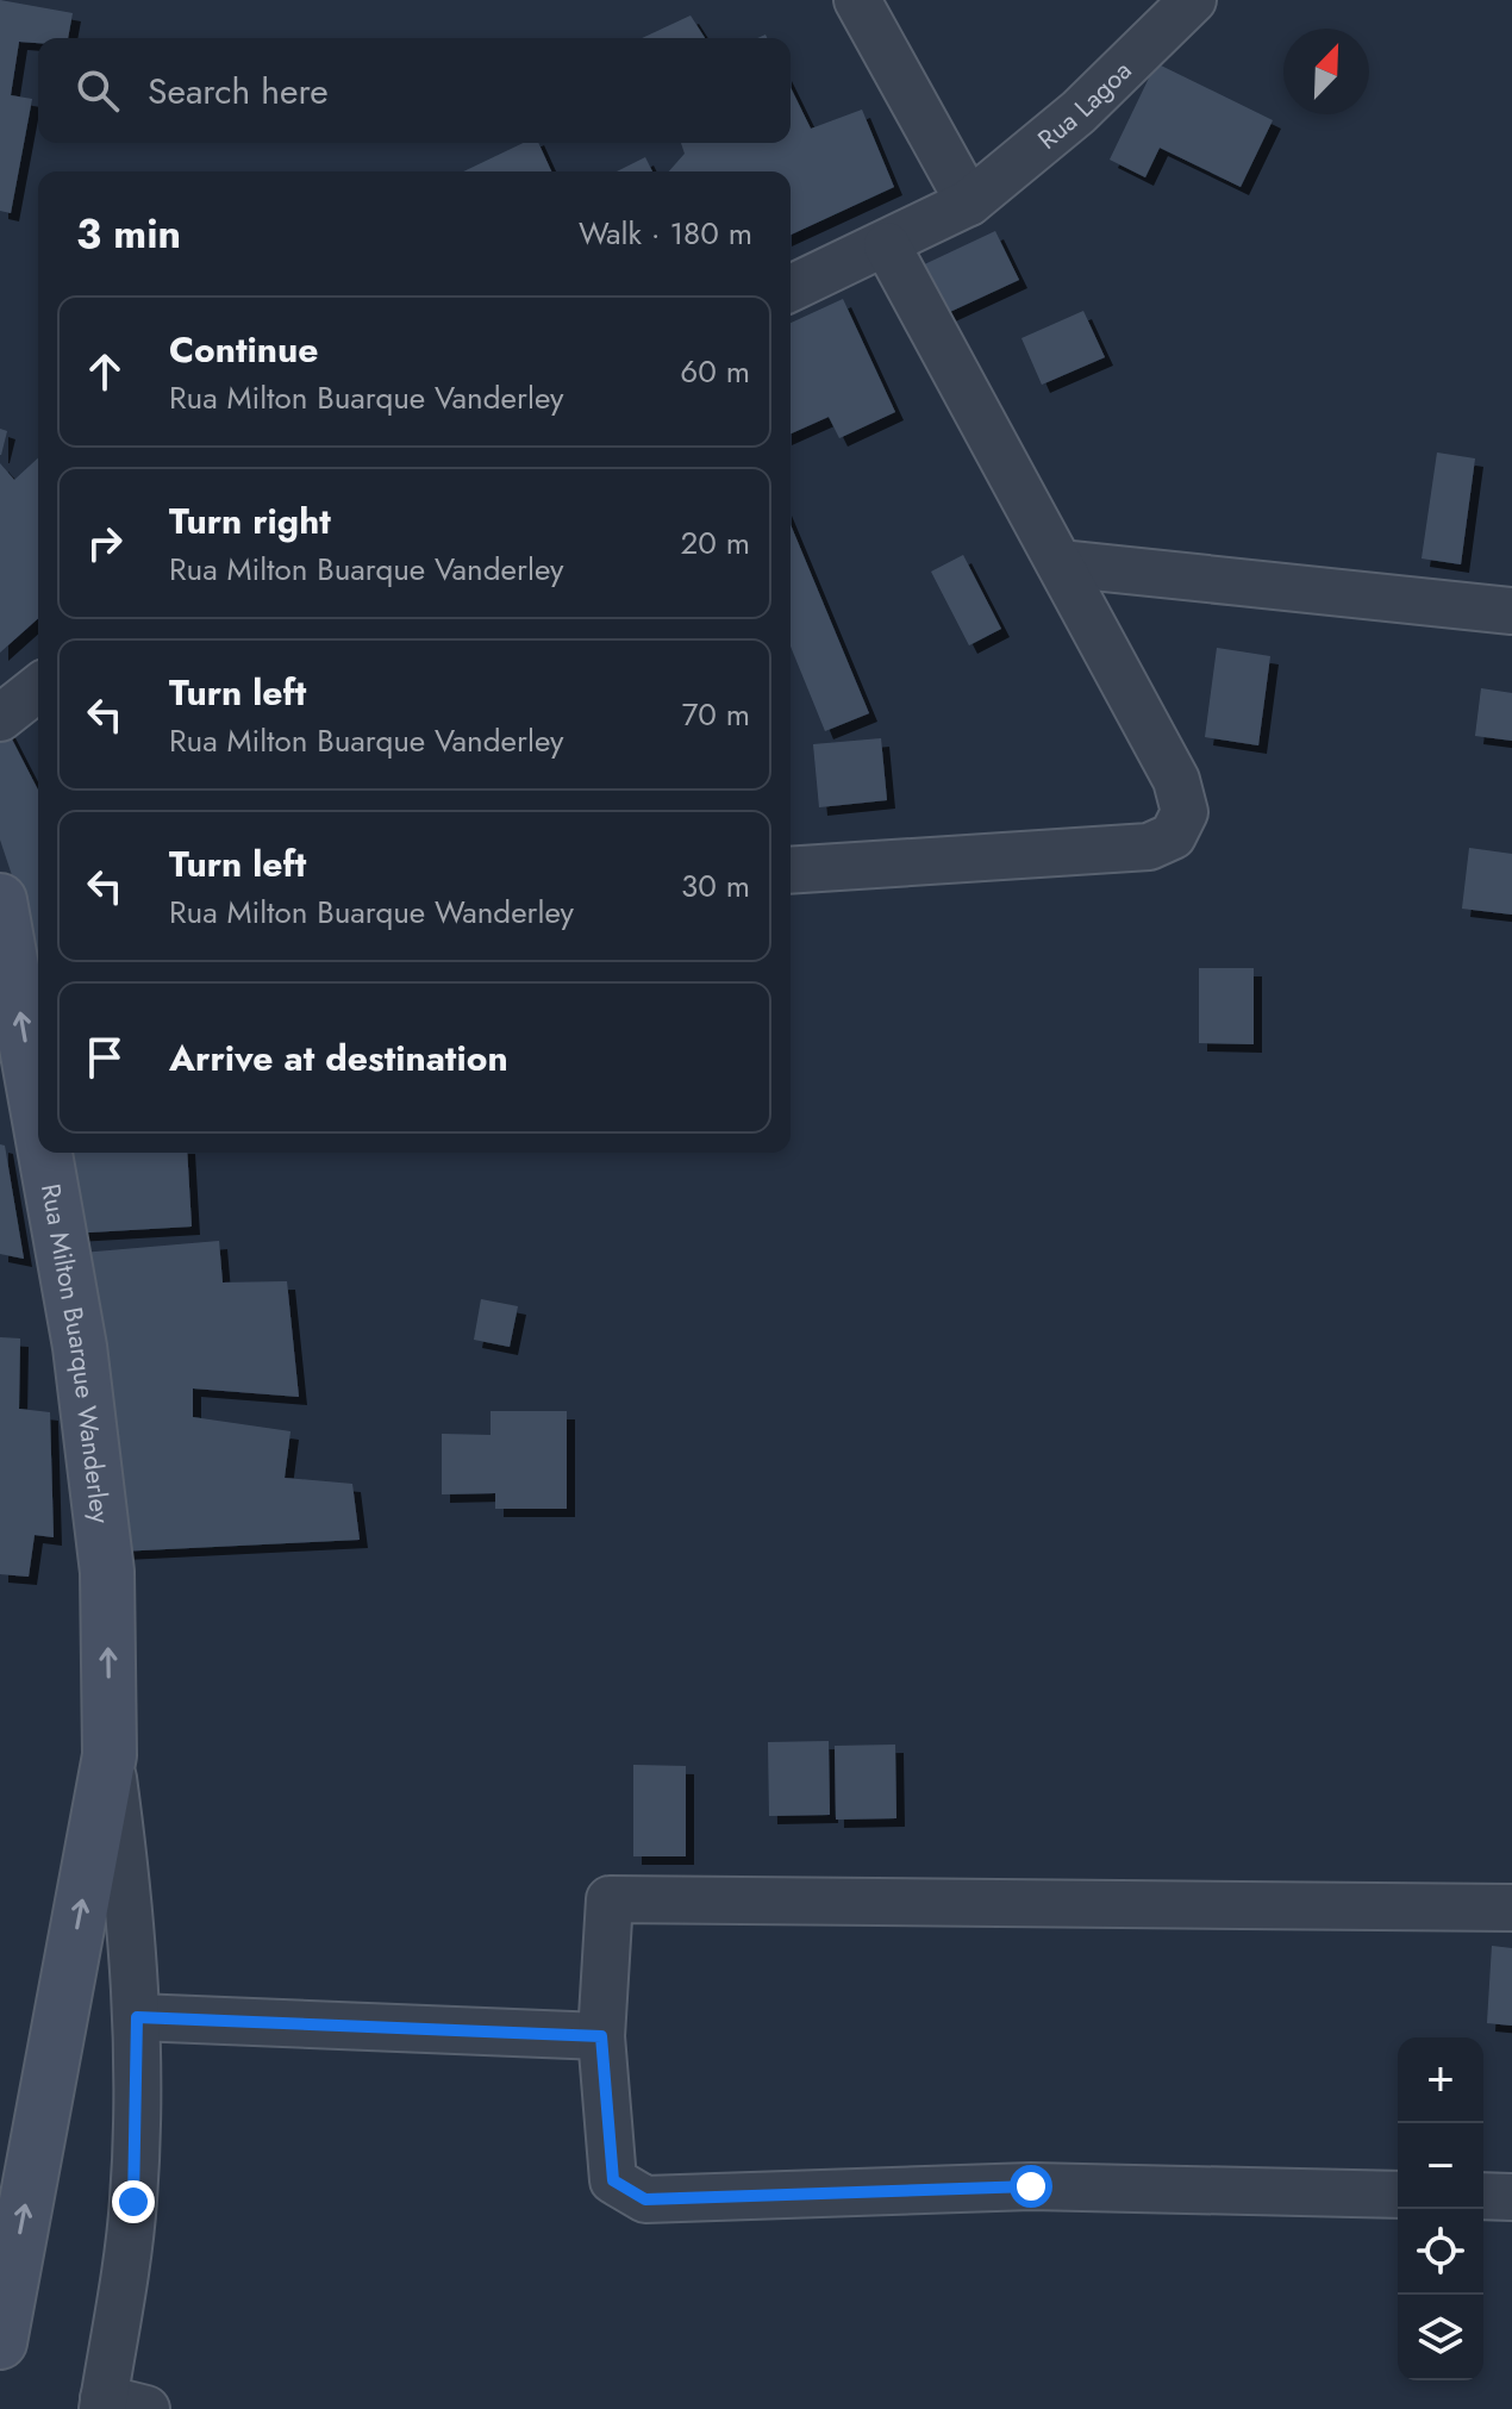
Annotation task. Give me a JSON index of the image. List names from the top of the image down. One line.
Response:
{"streets":{"street":["Rua Lagoa","Rua Milton Buarque Wanderley"]},"north":"top right","page":{"search":"Search here","heading":["3 min","Walk · 180 m"],"list":[["Continue","Rua Milton Buarque Vanderley","60 m"],["Turn right","Rua Milton Buarque Vanderley","20 m"],["Turn left","Rua Milton Buarque Vanderley","70 m"],["Turn left","Rua Milton Buarque Wanderley","30 m"],"Arrive at destination"],"map_buttons":["+","−"]}}
